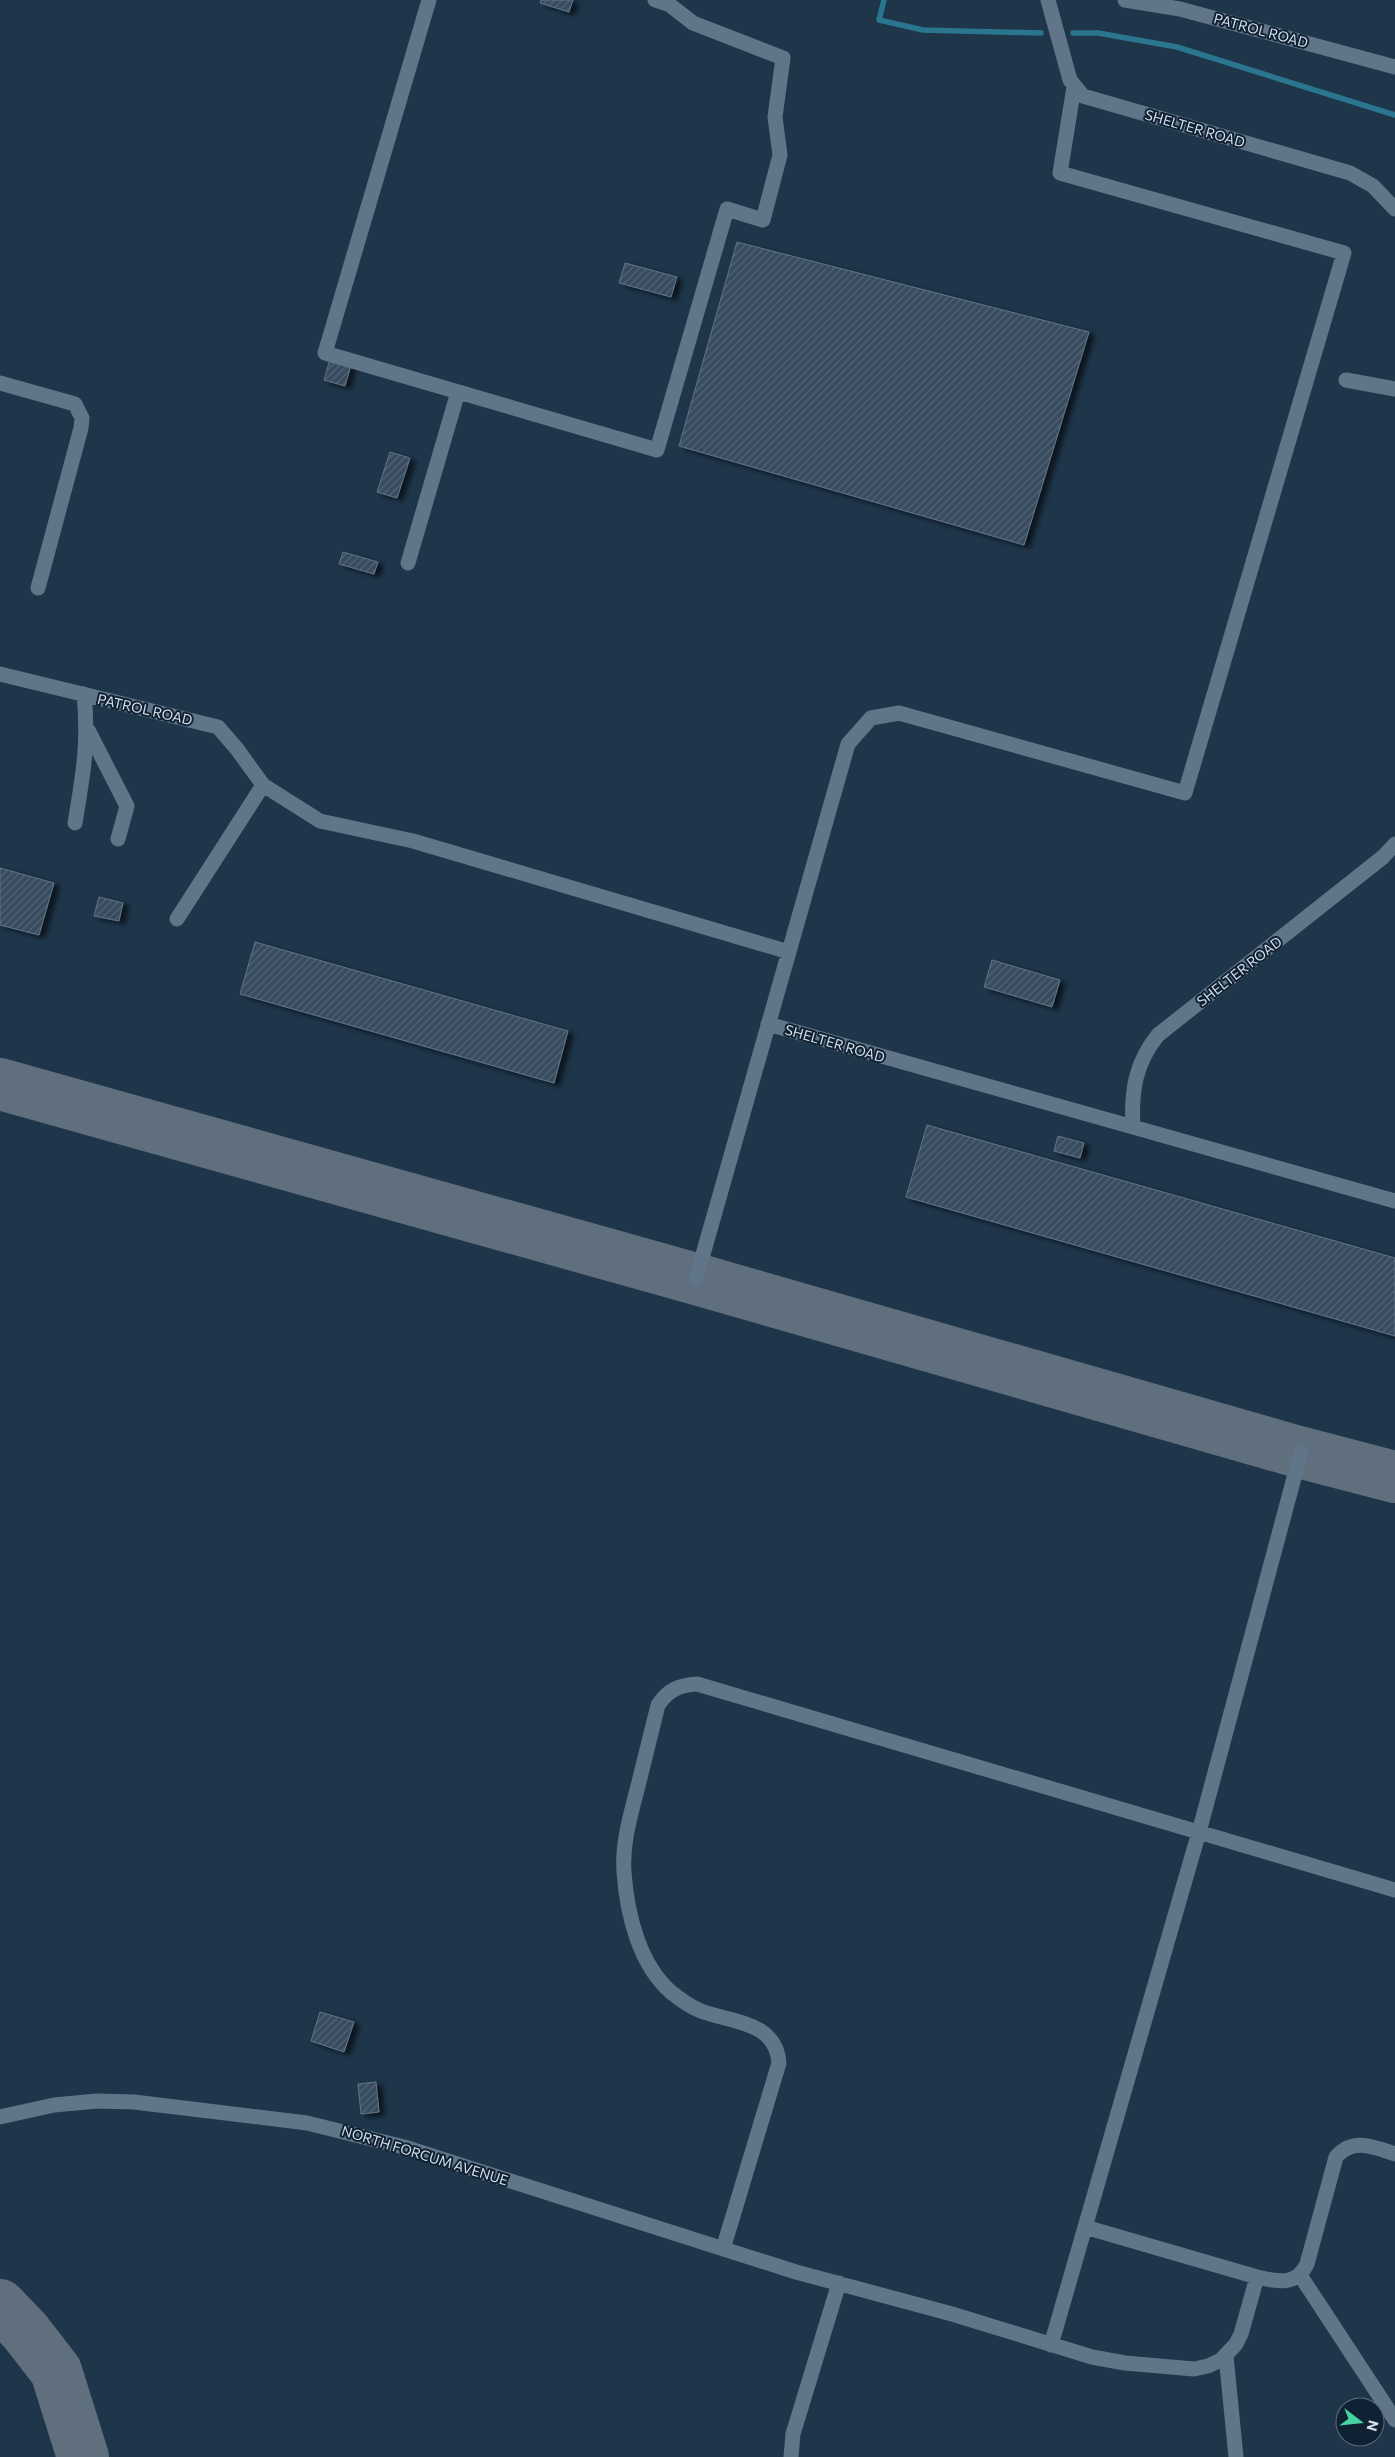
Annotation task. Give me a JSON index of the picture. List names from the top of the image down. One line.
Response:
{"streets":{"street":["PATROL ROAD","SHELTER ROAD","NORTH FORCUM AVENUE"]},"north":"right"}
